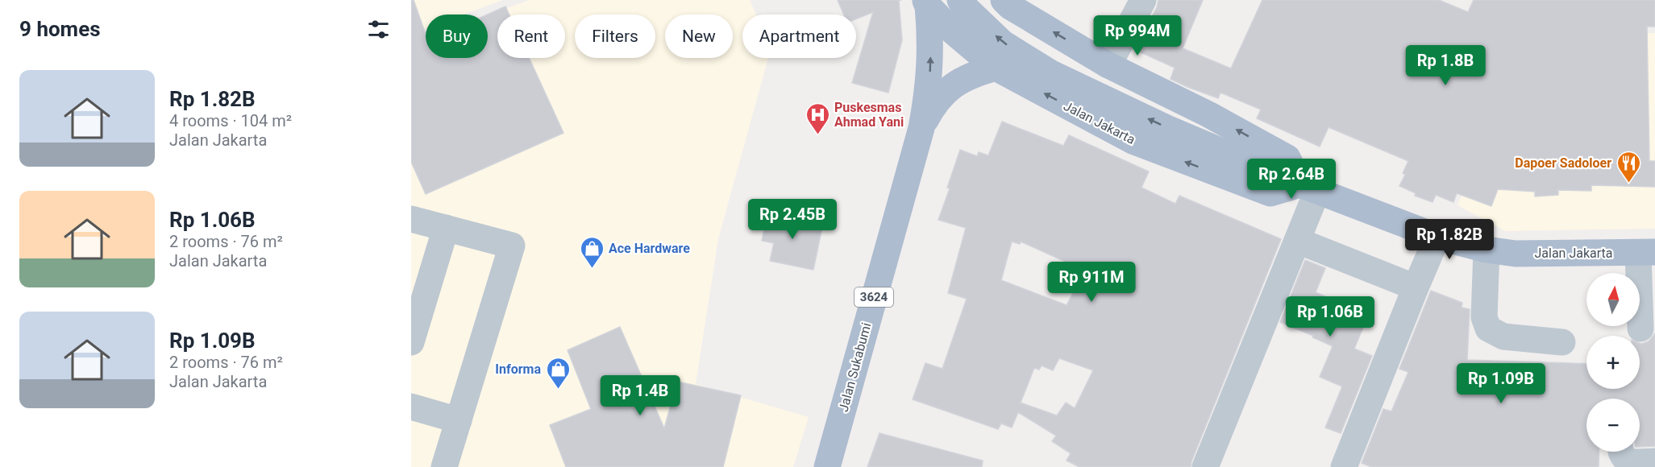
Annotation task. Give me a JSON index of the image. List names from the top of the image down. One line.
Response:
{"streets":{"main road":["Jalan Jakarta","3624","Jalan Sukabumi"]},"crossings":[["Jalan Jakarta","Jalan Sukabumi"]],"places":{"hospital":["Puskesmas Ahmad Yani"],"restaurant":["Dapoer Sadoloer"],"shop":["Ace Hardware","Informa"]},"north":"top","page":{"heading":"9 homes","chip":["Buy","Rent","Filters","New","Apartment"],"price":["Rp 994M","Rp 1.8B","Rp 2.64B","Rp 2.45B","Rp 1.82B","Rp 911M","Rp 1.06B","Rp 1.09B","Rp 1.4B"],"list":[{"name":"Rp 1.82B","note":"4 rooms · 104 m² · Jalan Jakarta"},{"name":"Rp 1.06B","note":"2 rooms · 76 m² · Jalan Jakarta"},{"name":"Rp 1.09B","note":"2 rooms · 76 m² · Jalan Jakarta"}],"map_buttons":["+","−"]}}
